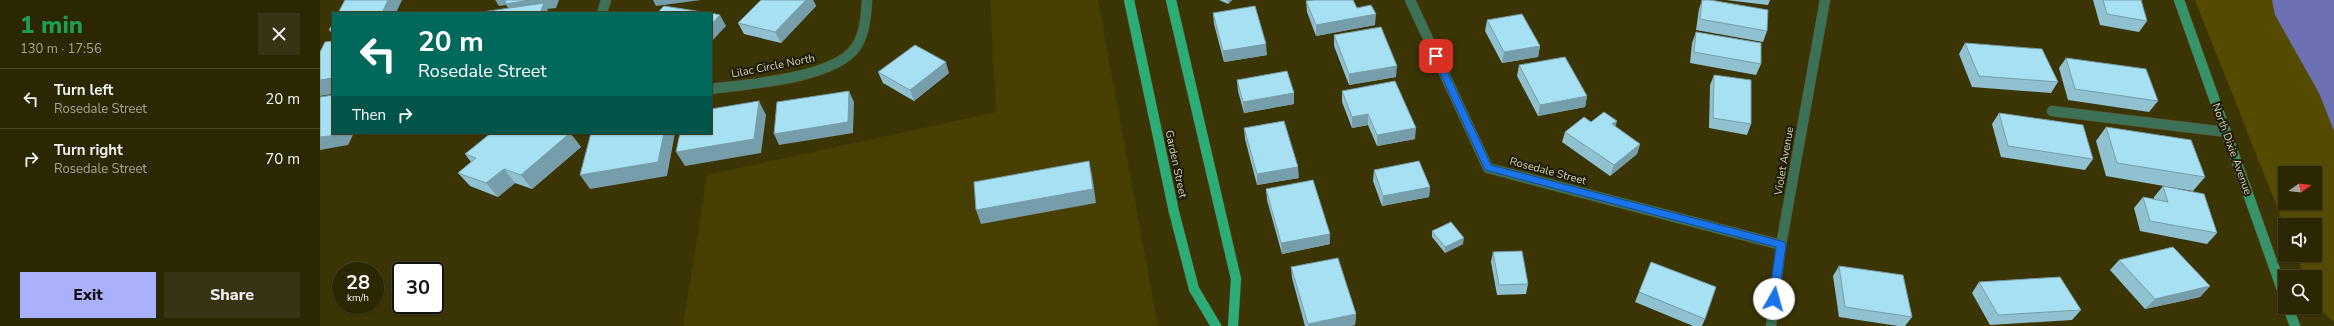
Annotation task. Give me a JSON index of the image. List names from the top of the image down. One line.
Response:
{"streets":{"main road":["Garden Street"],"street":["Lilac Circle North","North Dixie Avenue","Violet Avenue","Rosedale Street"]},"crossings":[["Violet Avenue","Rosedale Street"]],"north":"right","page":{"heading":["1 min","130 m · 17:56"],"turn":["20 m","Rosedale Street"],"list":[{"name":"Turn left","note":"Rosedale Street","value":"20 m"},{"name":"Turn right","note":"Rosedale Street","value":"70 m"}],"then":"Then","speed":"28 km/h","limit":"30","buttons":["Exit","Share"]}}
